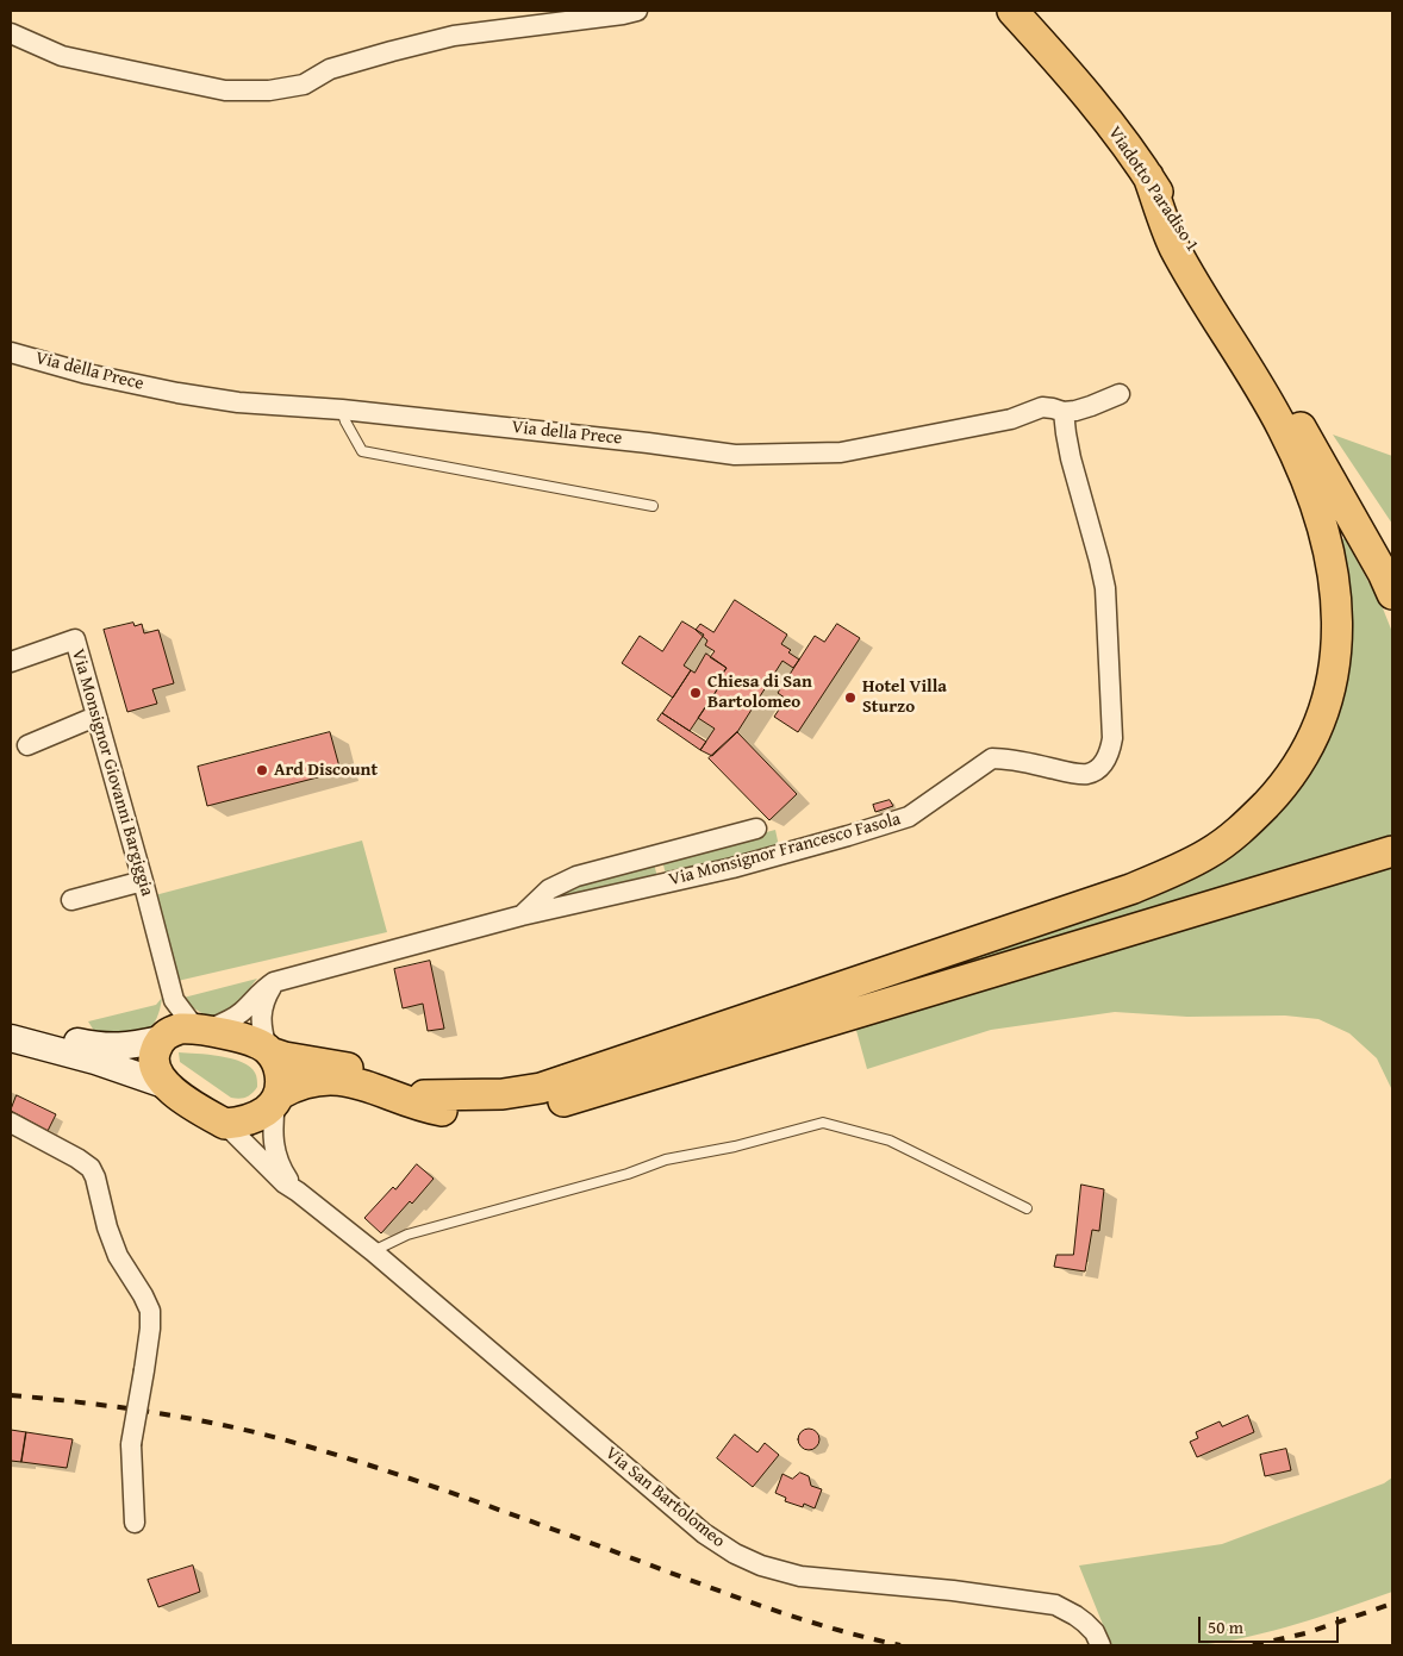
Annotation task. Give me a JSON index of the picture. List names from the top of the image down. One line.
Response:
{"streets":{"main road":["Viadotto Paradiso 1"],"street":["Via della Prece","Via Monsignor Giovanni Bargiggia","Via Monsignor Francesco Fasola","Via San Bartolomeo"]},"crossings":[["Via della Prece","Via Monsignor Francesco Fasola"]],"places":["Chiesa di San Bartolomeo","Hotel Villa Sturzo","Ard Discount"],"scale_bar":"50 m"}
